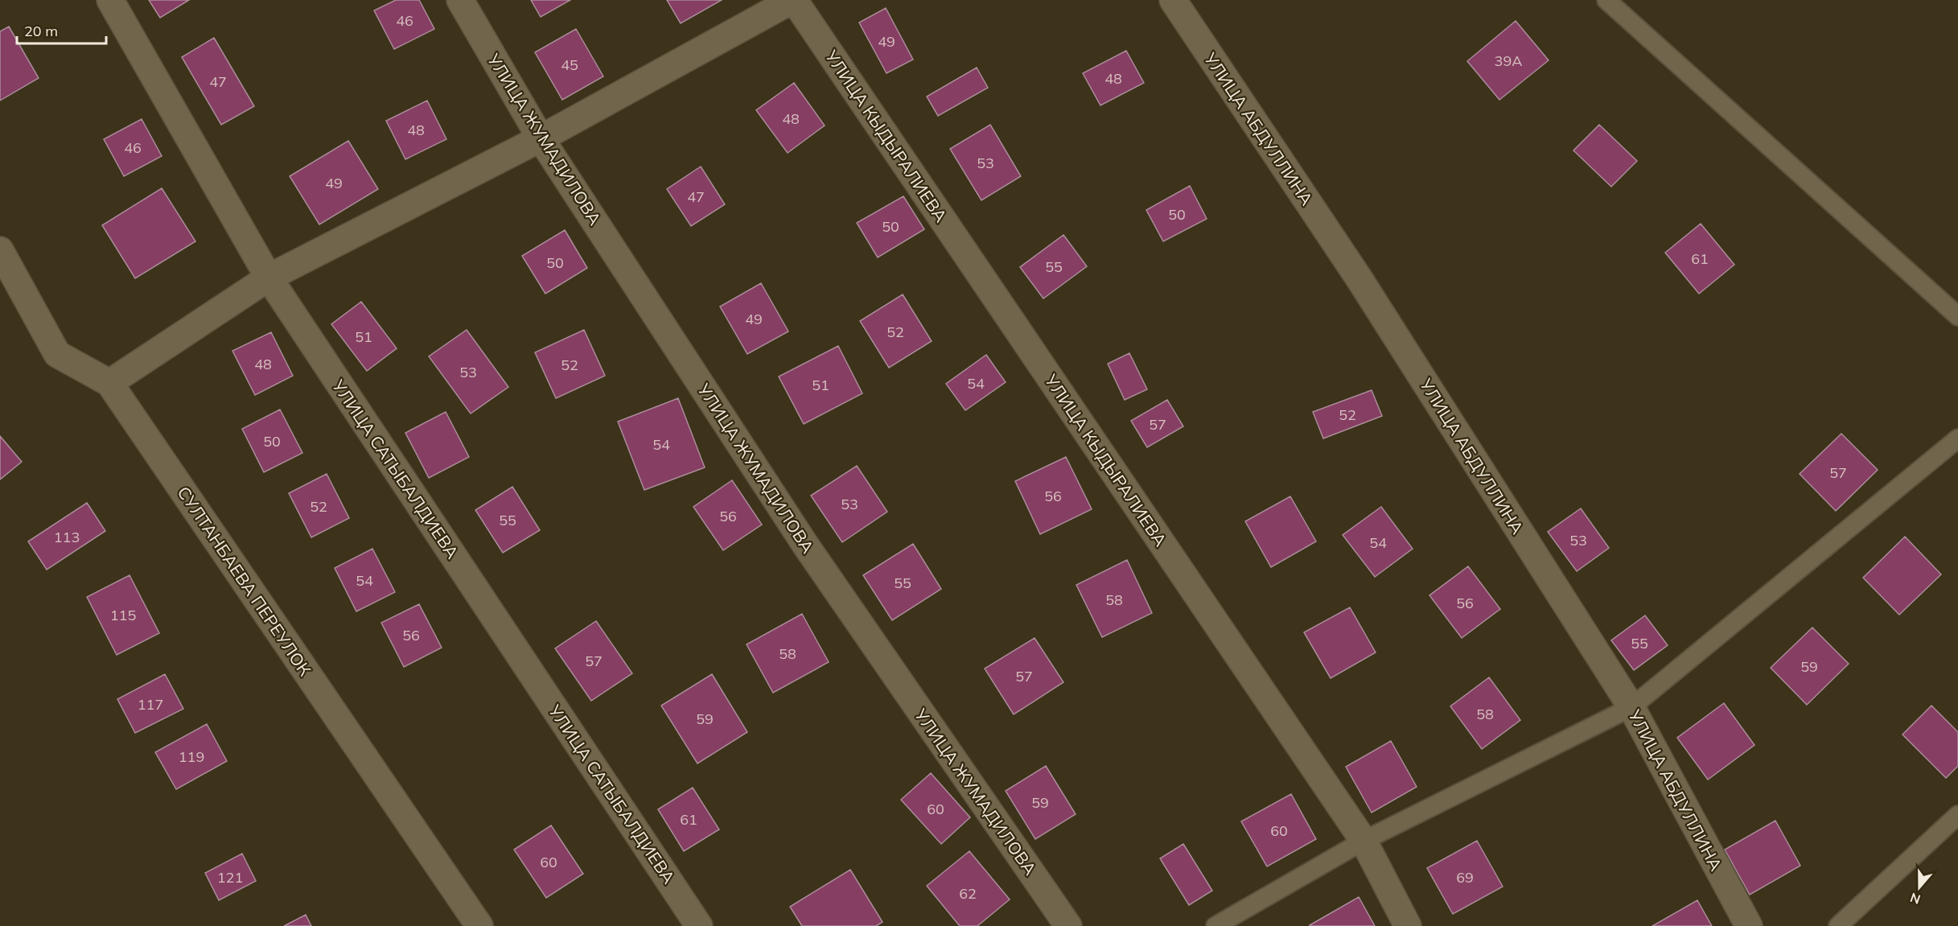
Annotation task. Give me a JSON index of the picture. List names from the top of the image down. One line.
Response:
{"streets":{"street":["УЛИЦА АБДУЛЛИНА","УЛИЦА КЫДЫРАЛИЕВА","УЛИЦА ЖУМАДИЛОВА","УЛИЦА САТЫБАЛДИЕВА","СУЛТАНБАЕВА ПЕРЕУЛОК"]},"house_numbers":["46","49","39А","45","48","47","48","48","46","53","49","47","50","50","61","50","55","49","52","51","48","52","53","54","51","52","57","50","54","57","56","53","52","56","55","113","53","54","54","55","58","56","115","56","55","58","57","59","57","117","58","59","119","59","60","61","60","60","121","69","62"],"scale_bar":"20 m","north":"bottom"}
